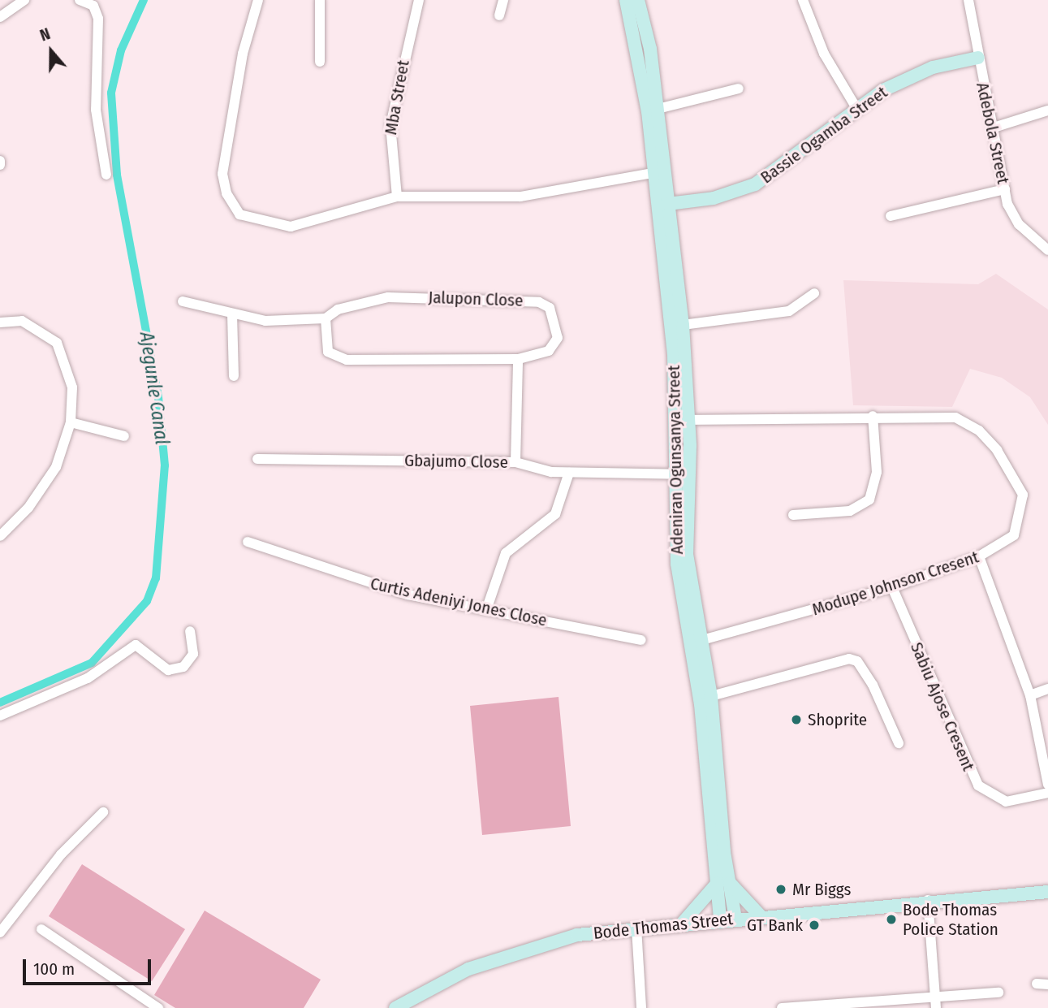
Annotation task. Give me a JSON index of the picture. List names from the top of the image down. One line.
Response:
{"streets":{"main road":["Bassie Ogamba Street","Adeniran Ogunsanya Street","Bode Thomas Street"],"street":["Mba Street","Adebola Street","Jalupon Close","Gbajumo Close","Modupe Johnson Cresent","Curtis Adeniyi Jones Close","Sabiu Ajose Cresent"]},"crossings":[["Adebola Street","Bassie Ogamba Street"],["Bassie Ogamba Street","Adeniran Ogunsanya Street"],["Adeniran Ogunsanya Street","Gbajumo Close"],["Adeniran Ogunsanya Street","Modupe Johnson Cresent"],["Adeniran Ogunsanya Street","Bode Thomas Street"],["Modupe Johnson Cresent","Sabiu Ajose Cresent"]],"water":["Ajegunle Canal"],"places":["Shoprite","Mr Biggs","Bode Thomas Police Station","GT Bank"],"scale_bar":"100 m","north":"top"}
